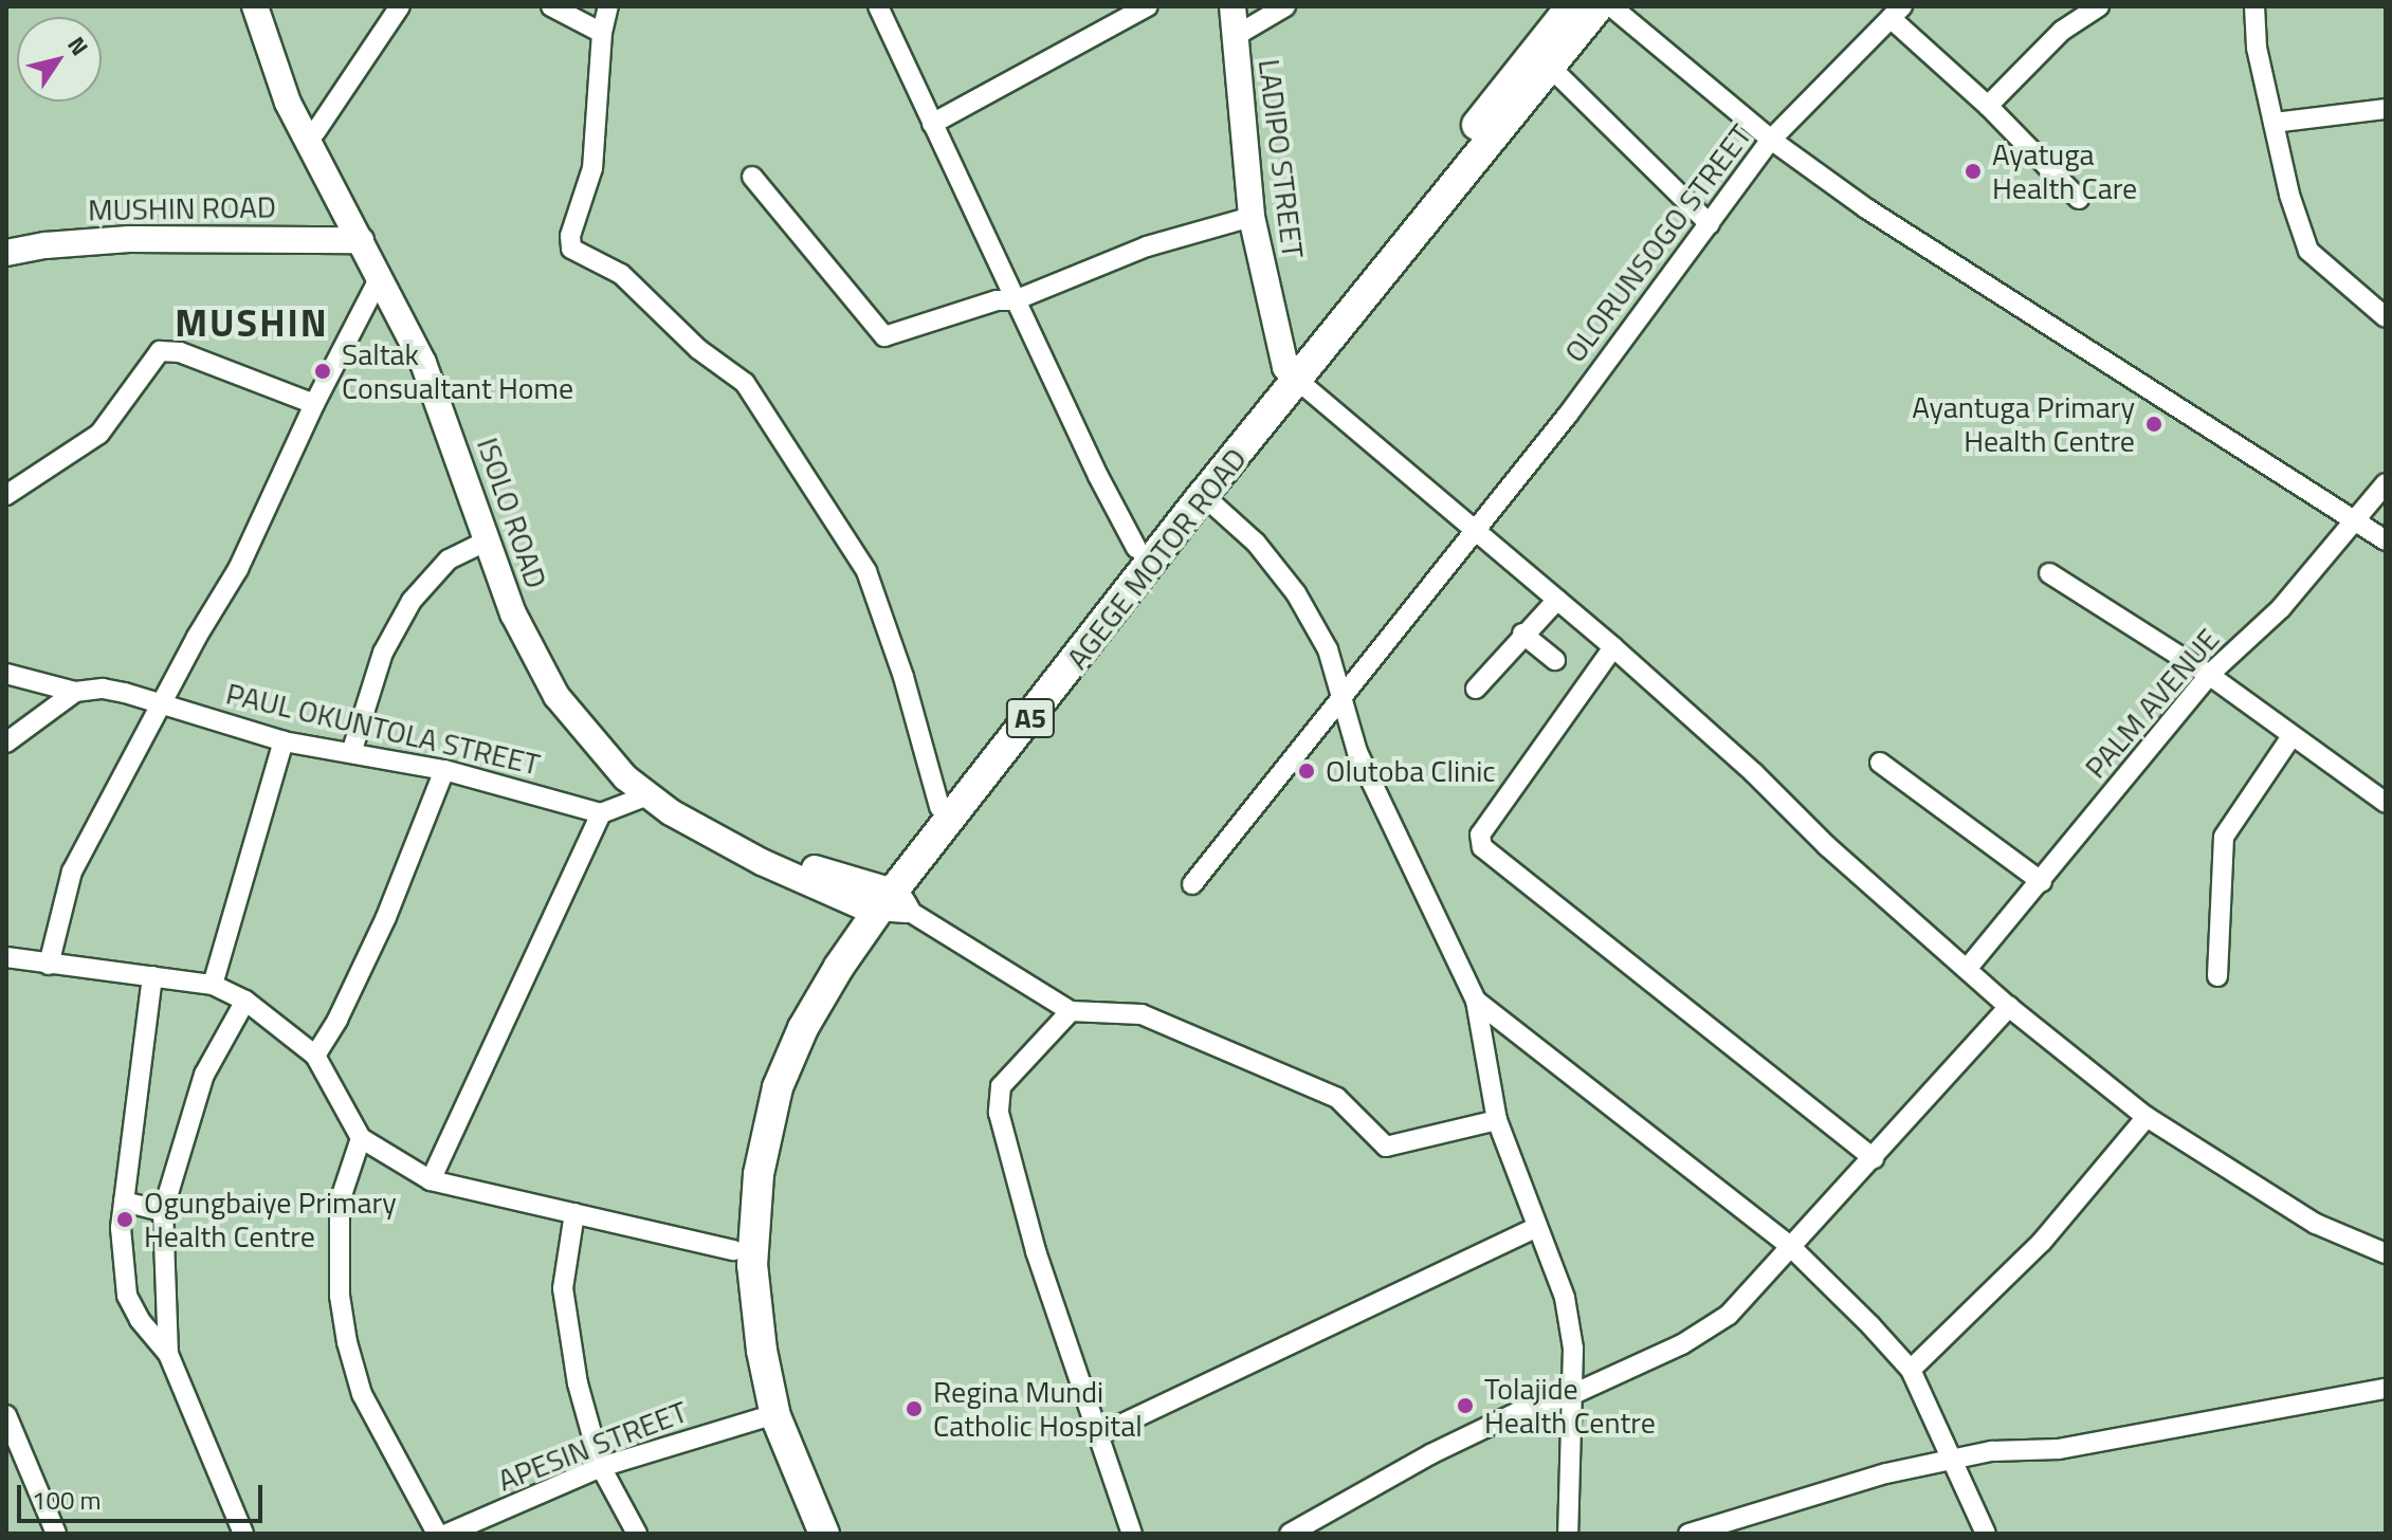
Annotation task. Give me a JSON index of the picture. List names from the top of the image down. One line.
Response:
{"streets":{"highway":["AGEGE MOTOR ROAD","A5"],"main road":["LADIPO STREET","MUSHIN ROAD","ISOLO ROAD"],"street":["OLORUNSOGO STREET","PALM AVENUE","PAUL OKUNTOLA STREET","APESIN STREET"]},"crossings":[["LADIPO STREET","AGEGE MOTOR ROAD"],["MUSHIN ROAD","ISOLO ROAD"],["ISOLO ROAD","AGEGE MOTOR ROAD"],["AGEGE MOTOR ROAD","APESIN STREET"]],"districts":["MUSHIN"],"places":["Ayatuga Health Care","Saltak Consualtant Home","Ayantuga Primary Health Centre","Olutoba Clinic","Ogungbaiye Primary Health Centre","Tolajide Health Centre","Regina Mundi Catholic Hospital"],"scale_bar":"100 m","north":"top right"}
